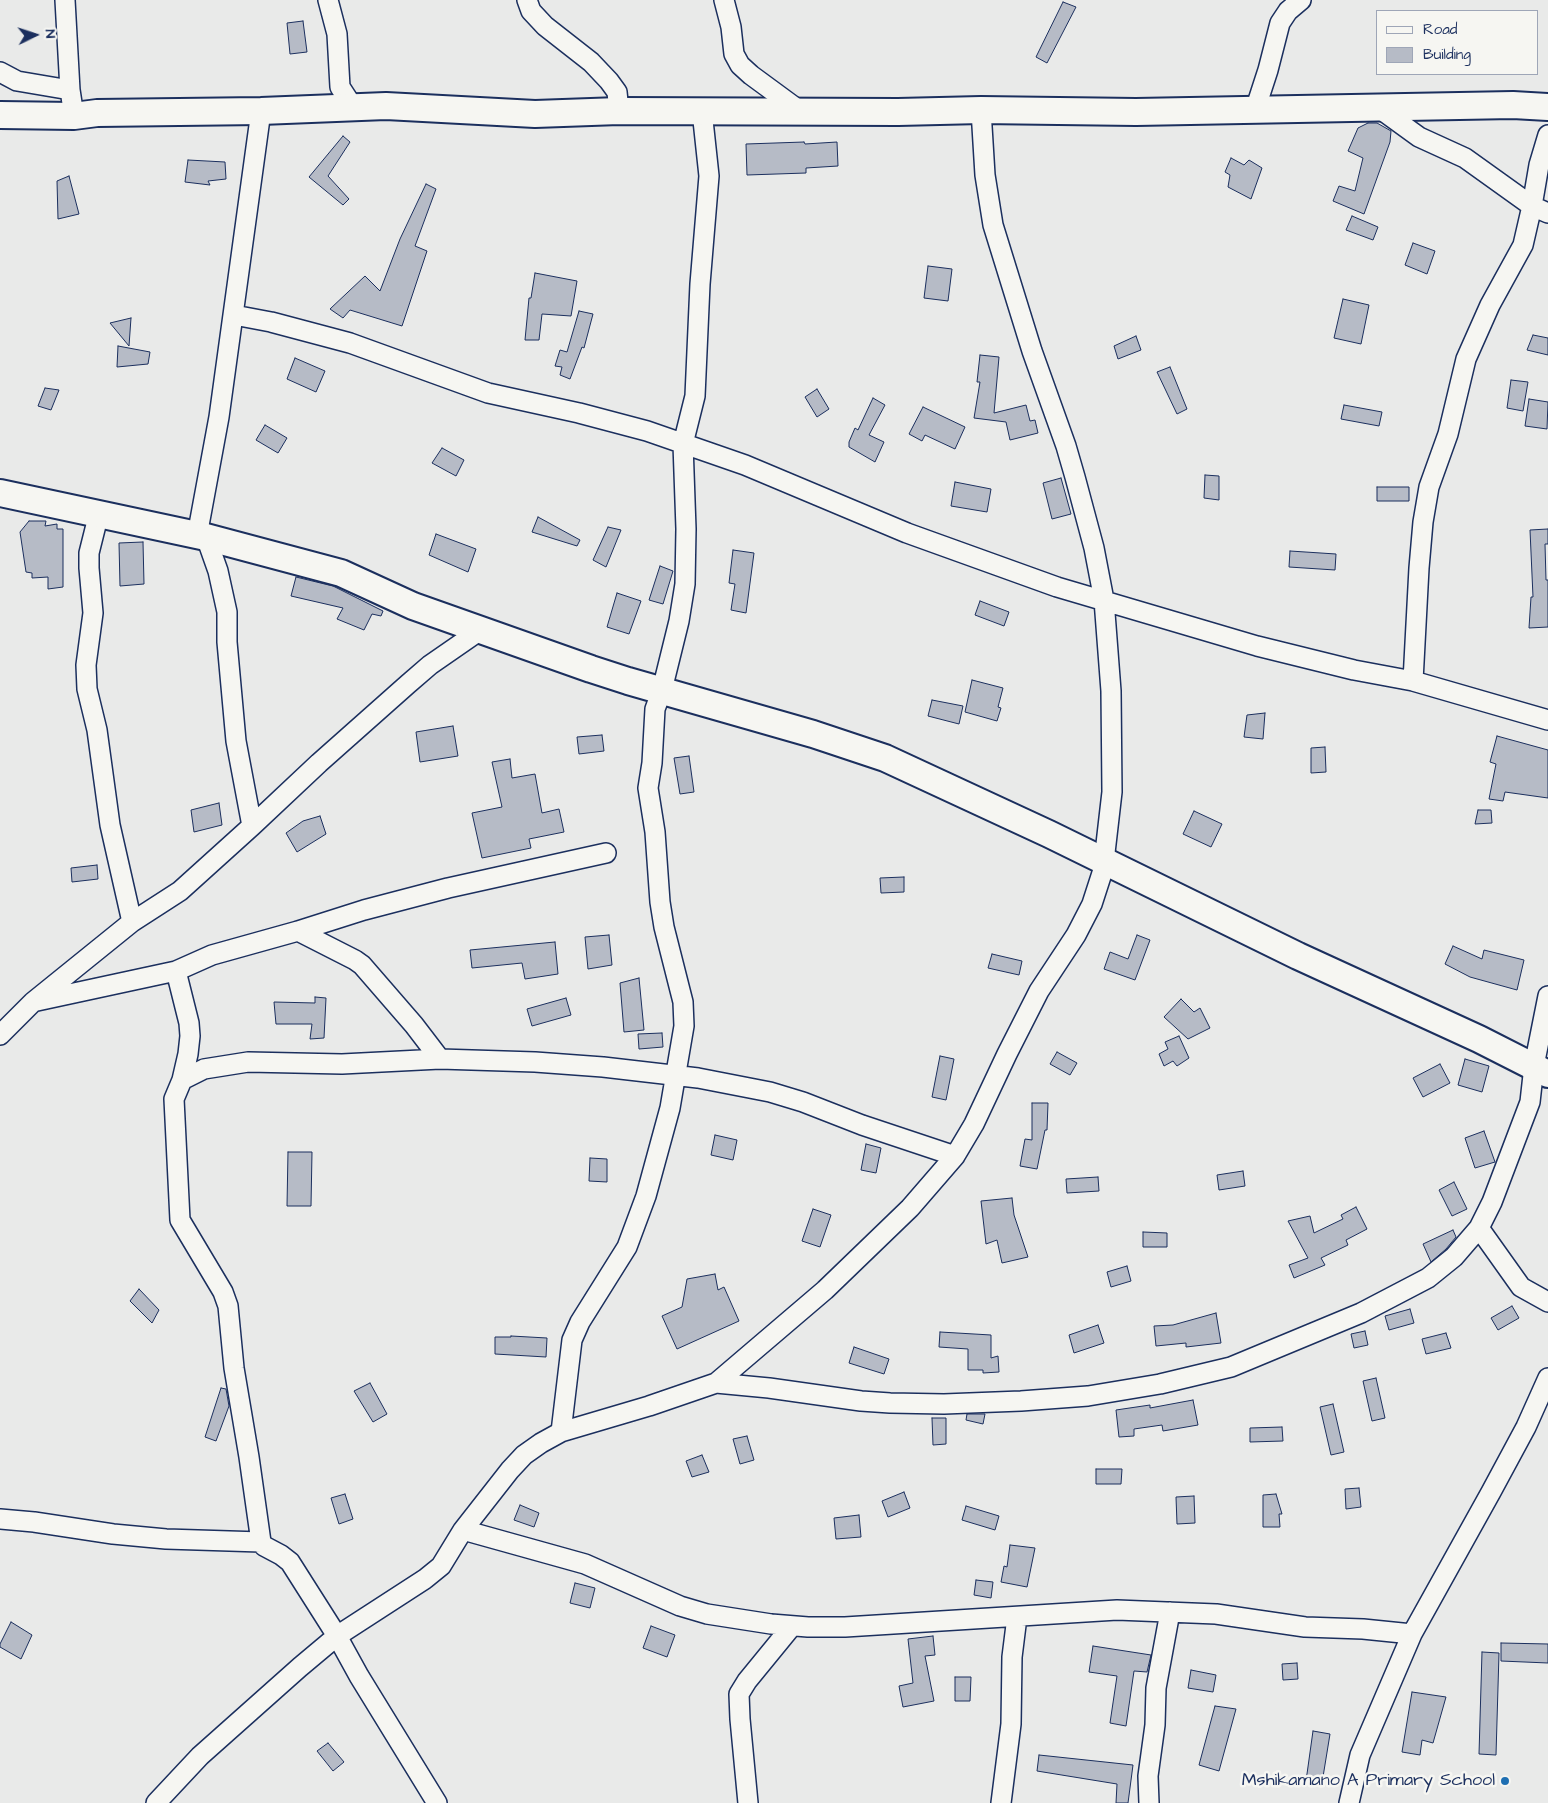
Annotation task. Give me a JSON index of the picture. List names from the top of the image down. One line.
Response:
{"places":["Mshikamano A Primary School"],"legend":["Road","Building"],"north":"right"}
